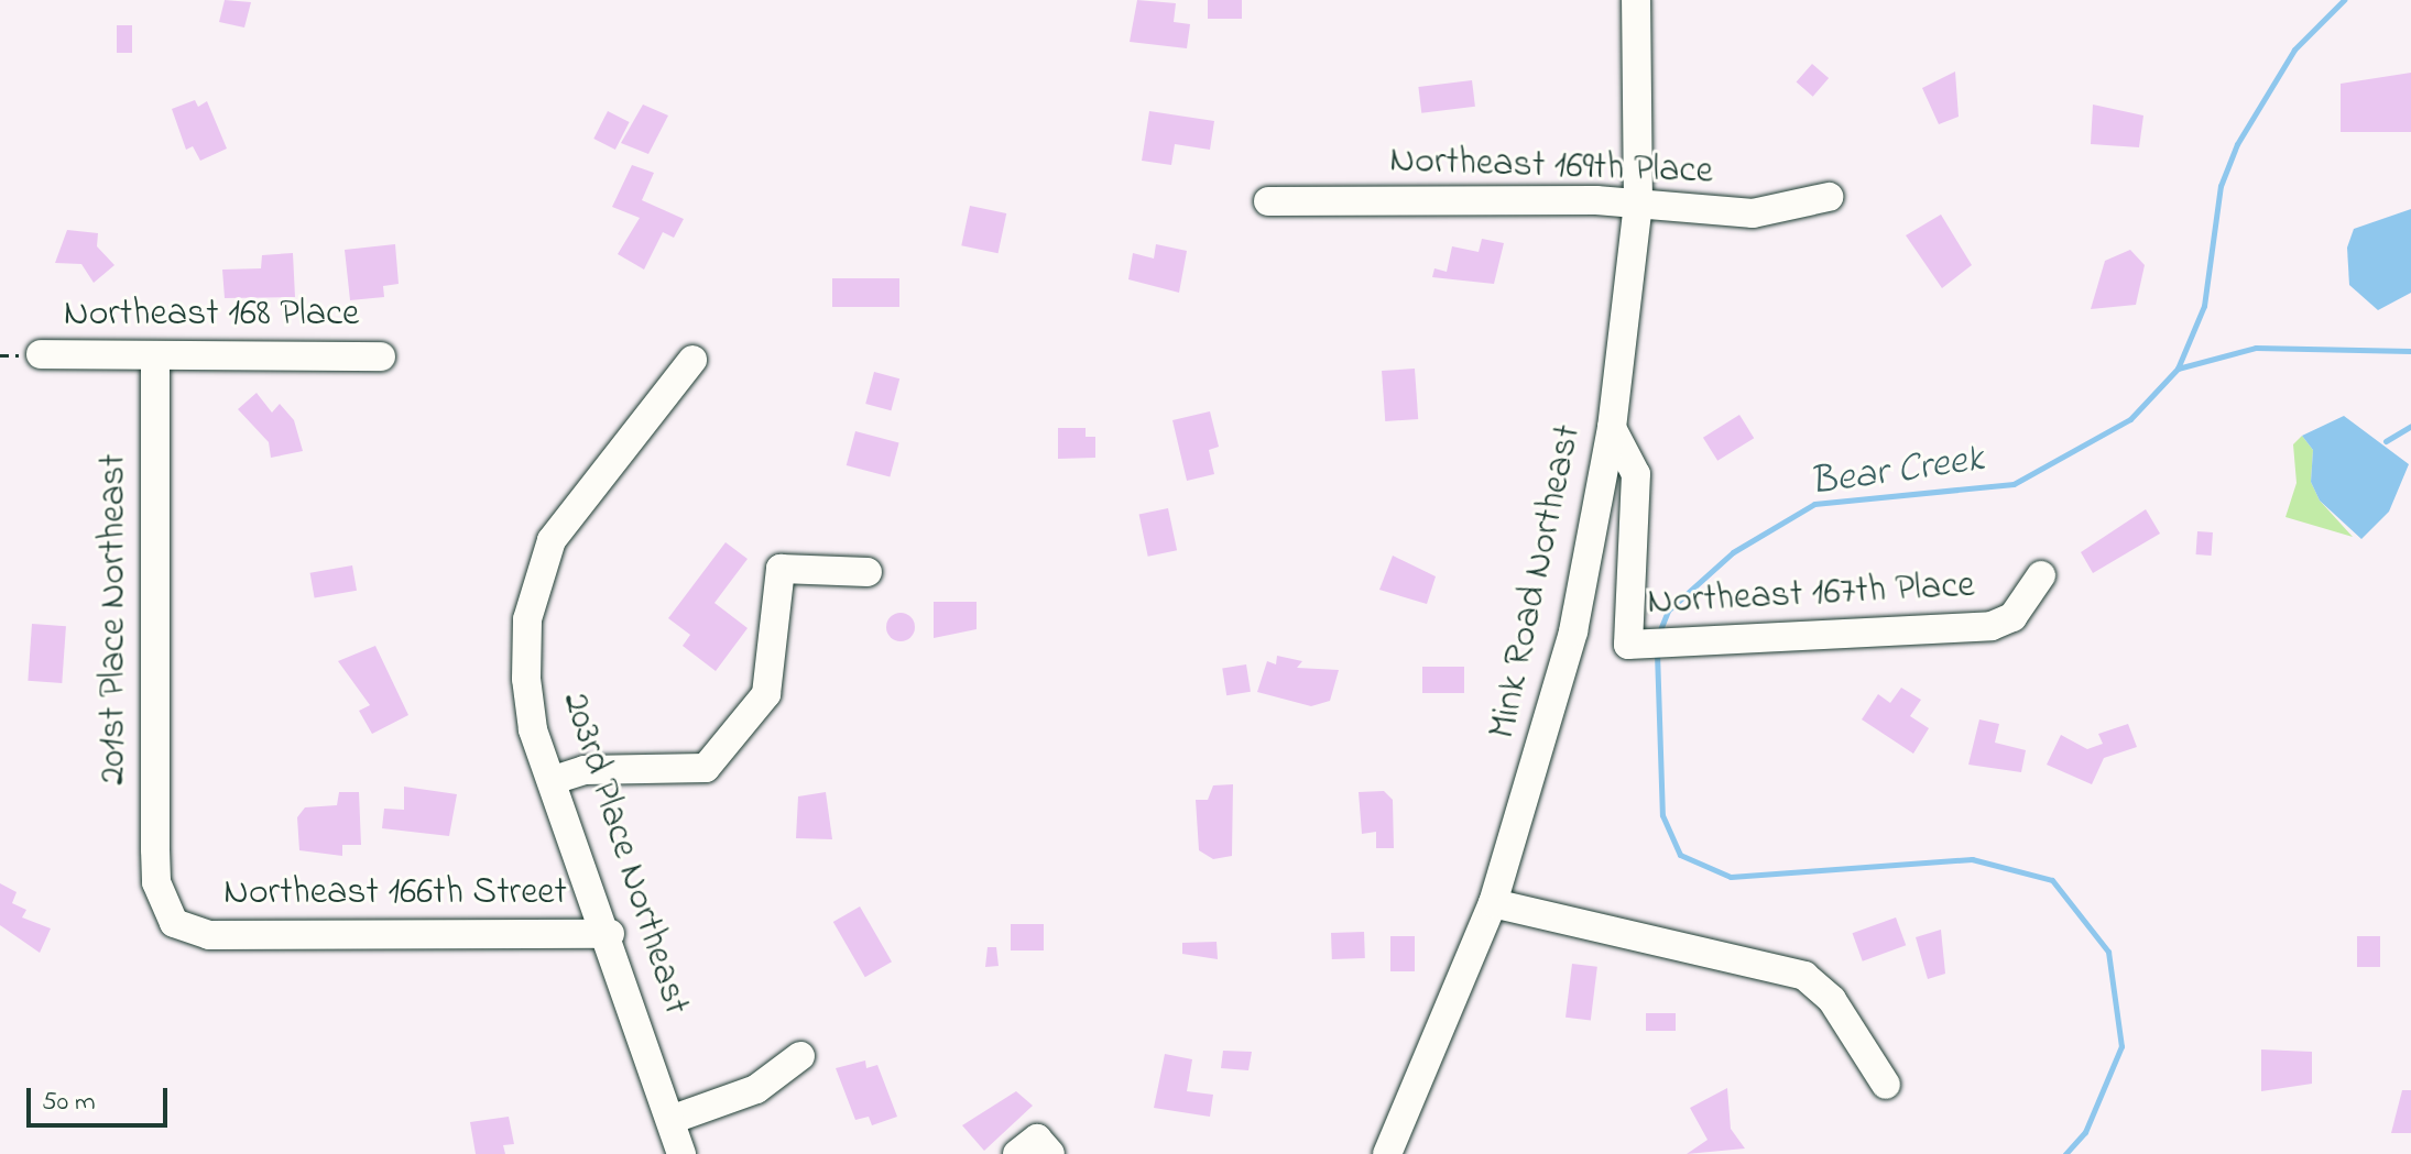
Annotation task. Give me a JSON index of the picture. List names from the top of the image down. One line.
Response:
{"streets":{"street":["Northeast 169th Place","Northeast 168 Place","Mink Road Northeast","Northeast 167th Place","201st Place Northeast","203rd Place Northeast","Northeast 166th Street"]},"crossings":[["Northeast 169th Place","Mink Road Northeast"],["Northeast 168 Place","201st Place Northeast"],["Mink Road Northeast","Northeast 167th Place"],["201st Place Northeast","Northeast 166th Street"],["203rd Place Northeast","Northeast 166th Street"]],"water":["Bear Creek"],"scale_bar":"50 m"}
